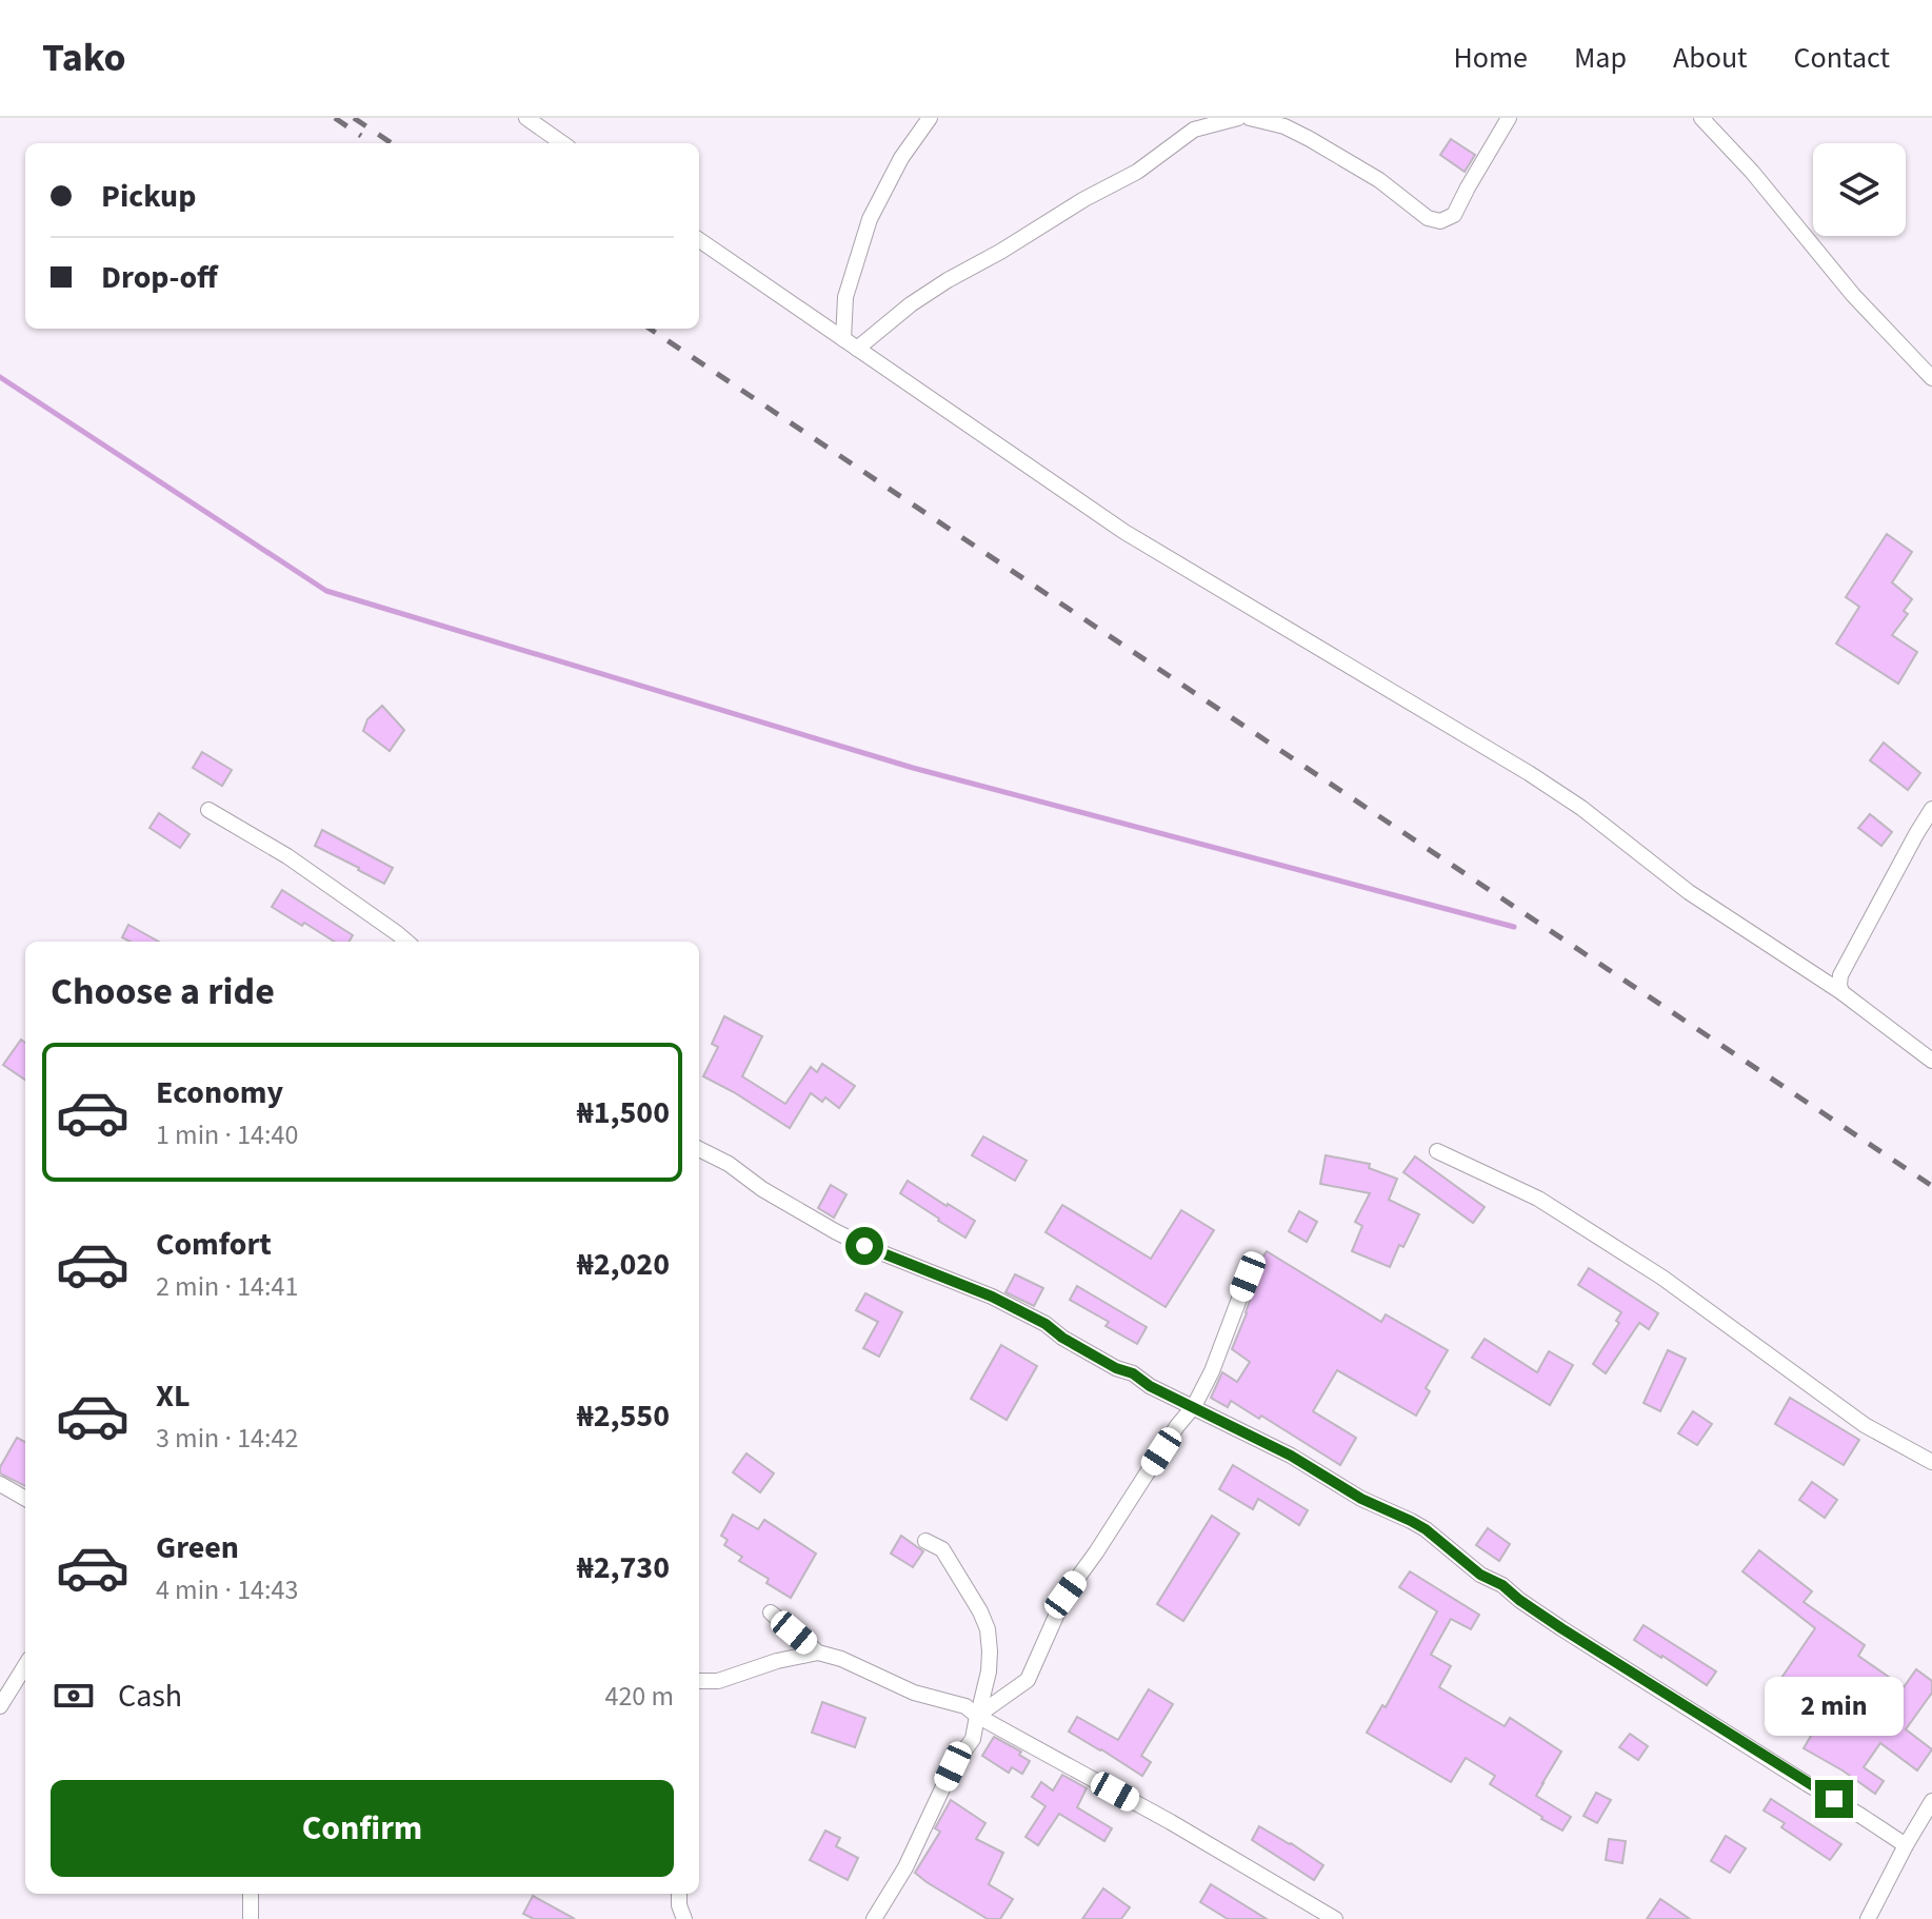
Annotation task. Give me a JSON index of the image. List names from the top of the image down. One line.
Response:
{"page":{"header":"Tako","nav":["Home","Map","About","Contact"],"banner":["Pickup","Drop-off"],"heading":"Choose a ride","list":[{"name":"Economy","note":"1 min · 14:40","value":"₦1,500"},{"name":"Comfort","note":"2 min · 14:41","value":"₦2,020"},{"name":"XL","note":"3 min · 14:42","value":"₦2,550"},{"name":"Green","note":"4 min · 14:43","value":"₦2,730"}],"pay":["Cash","420 m"],"bubble":"2 min","buttons":"Confirm"}}
